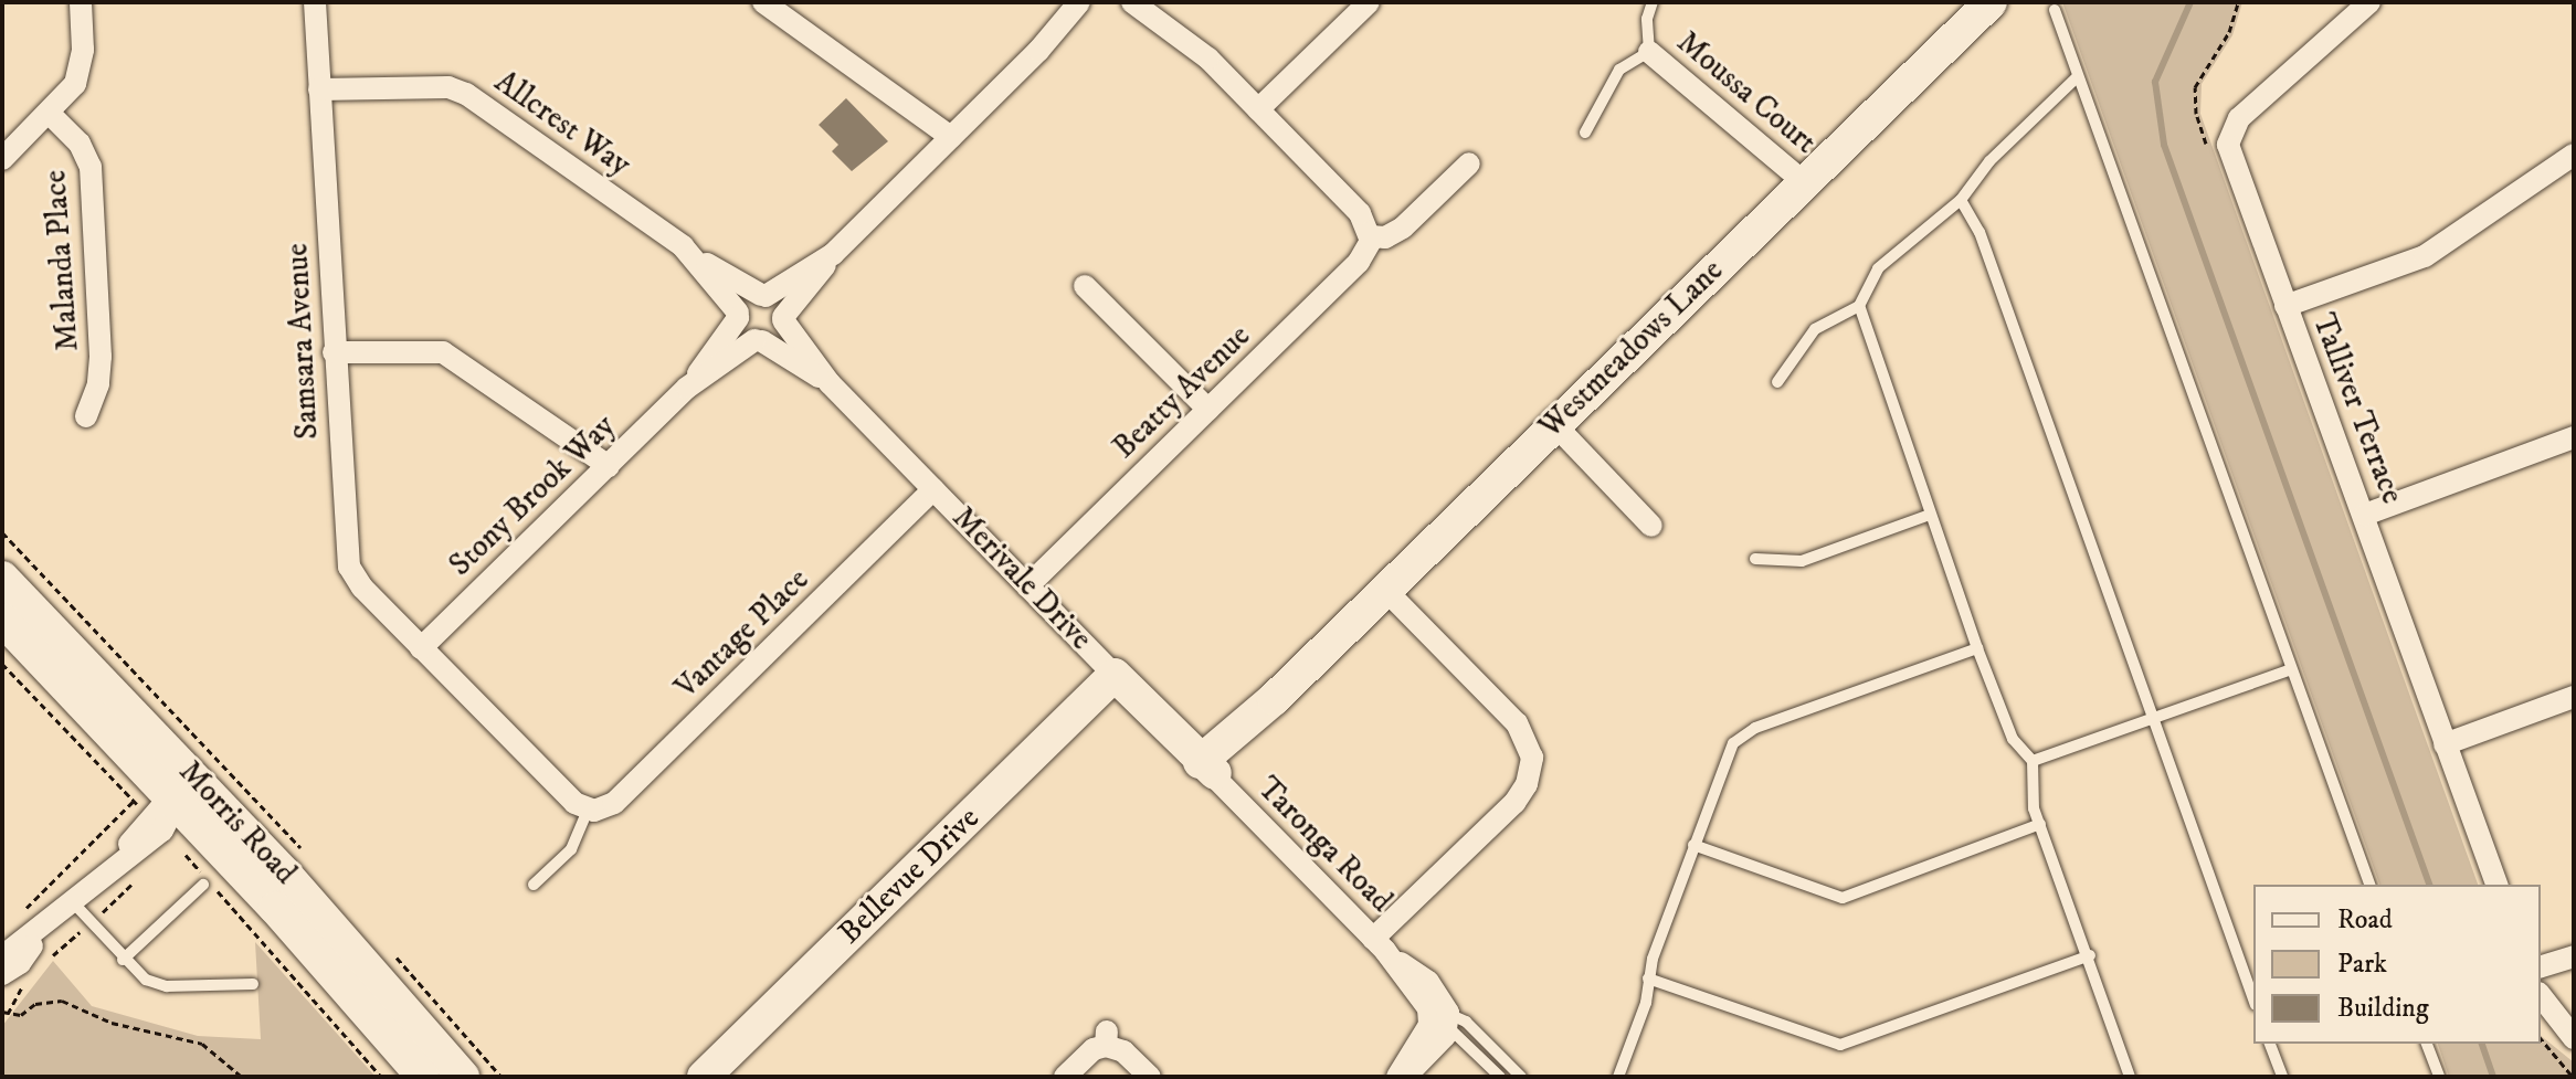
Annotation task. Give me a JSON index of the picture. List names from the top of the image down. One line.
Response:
{"streets":{"street":["Moussa Court","Allcrest Way","Malanda Place","Samsara Avenue","Westmeadows Lane","Beatty Avenue","Talliver Terrace","Stony Brook Way","Merivale Drive","Vantage Place","Morris Road","Taronga Road","Bellevue Drive"]},"crossings":[["Moussa Court","Westmeadows Lane"],["Allcrest Way","Samsara Avenue"],["Allcrest Way","Stony Brook Way"],["Allcrest Way","Merivale Drive"],["Samsara Avenue","Stony Brook Way"],["Westmeadows Lane","Merivale Drive"],["Westmeadows Lane","Taronga Road"],["Beatty Avenue","Merivale Drive"],["Stony Brook Way","Merivale Drive"],["Merivale Drive","Vantage Place"],["Merivale Drive","Taronga Road"],["Merivale Drive","Bellevue Drive"]],"legend":["Road","Park","Building"]}
